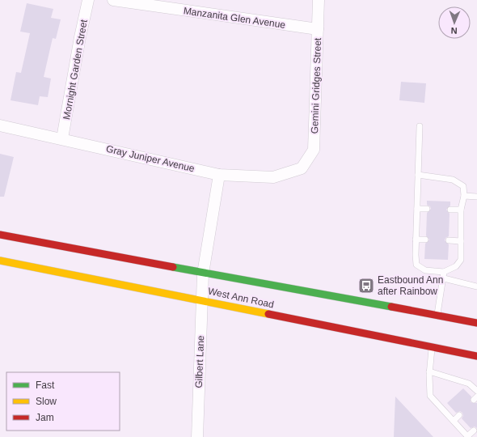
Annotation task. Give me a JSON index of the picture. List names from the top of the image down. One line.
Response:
{"streets":{"main road":["West Ann Road"],"street":["Manzanita Glen Avenue","Mornight Garden Street","Gemini Gridges Street","Gray Juniper Avenue","Gilbert Lane"]},"crossings":[["Manzanita Glen Avenue","Gemini Gridges Street"],["Mornight Garden Street","Gray Juniper Avenue"],["Gemini Gridges Street","Gray Juniper Avenue"],["Gray Juniper Avenue","Gilbert Lane"],["West Ann Road","Gilbert Lane"]],"places":{"bus stop":["Eastbound Ann after Rainbow"]},"legend":["Fast","Slow","Jam"],"north":"bottom"}
